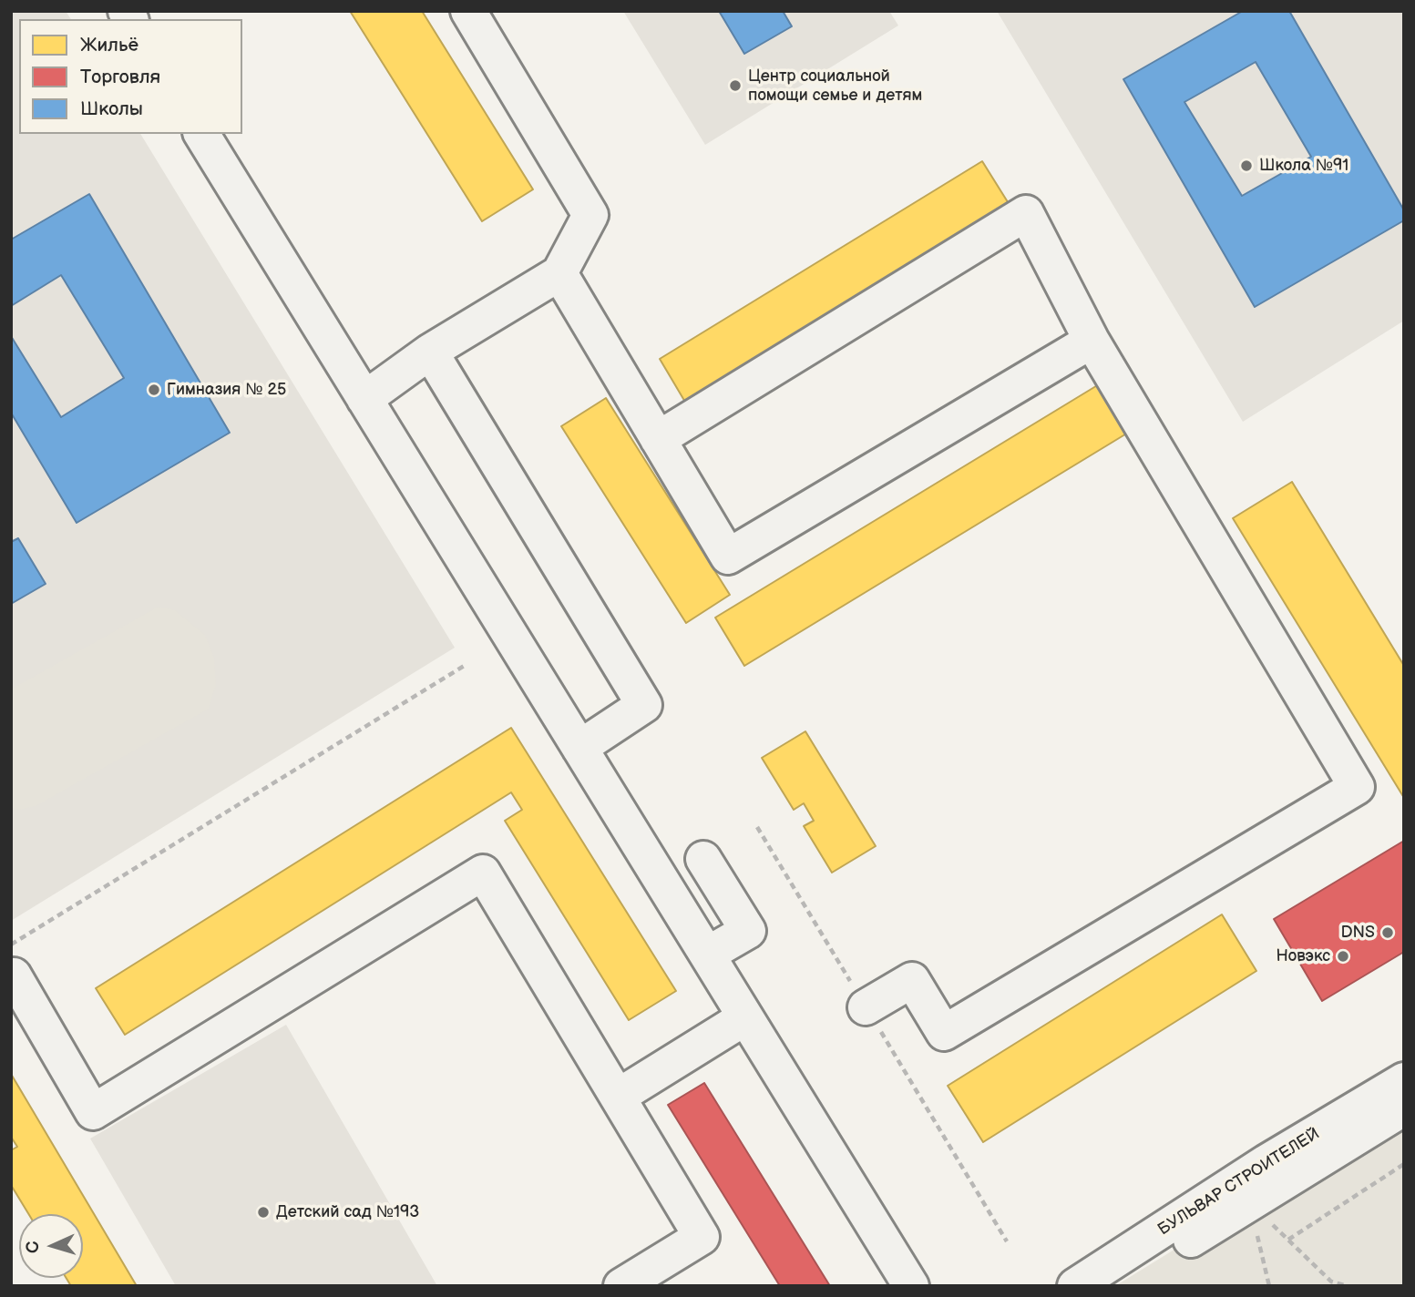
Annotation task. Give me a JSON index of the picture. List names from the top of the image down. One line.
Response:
{"streets":{"street":["БУЛЬВАР СТРОИТЕЛЕЙ"]},"places":["Центр социальной помощи семье и детям","Школа №91","Гимназия № 25","DNS","Новэкс","Детский сад №193"],"legend":["Жильё","Торговля","Школы"],"north":"left"}
